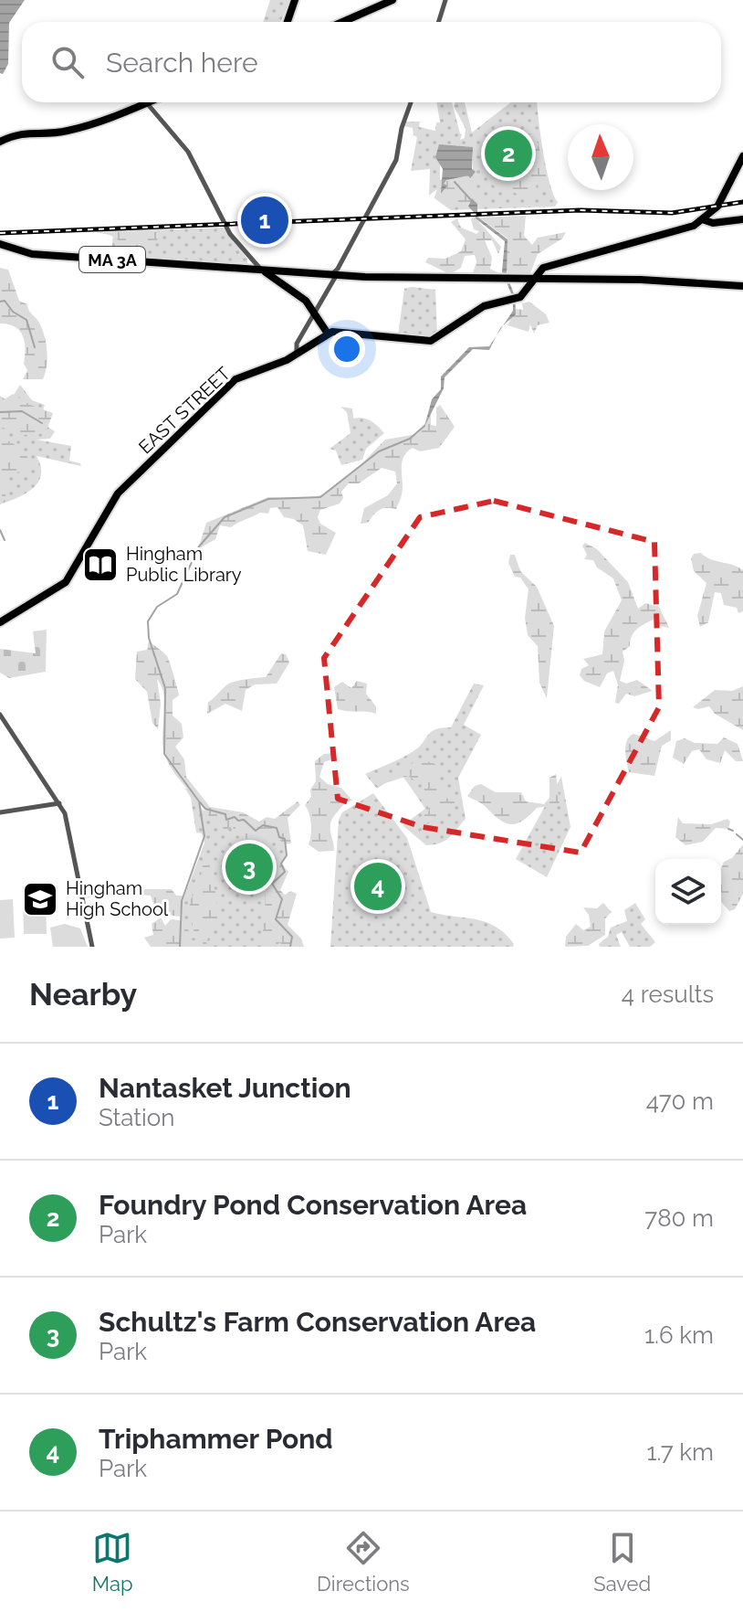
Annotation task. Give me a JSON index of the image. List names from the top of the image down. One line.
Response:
{"streets":{"main road":["MA 3A","EAST STREET"]},"places":{"library":["Hingham Public Library"],"school or university":["Hingham High School"]},"north":"top","page":{"search":"Search here","pins":["2","1","3","4"],"heading":["Nearby","4 results"],"list":[{"mark":"1","name":"Nantasket Junction","note":"Station","value":"470 m"},{"mark":"2","name":"Foundry Pond Conservation Area","note":"Park","value":"780 m"},{"mark":"3","name":"Schultz's Farm Conservation Area","note":"Park","value":"1.6 km"},{"mark":"4","name":"Triphammer Pond","note":"Park","value":"1.7 km"}],"nav":["Map","Directions","Saved"]}}
